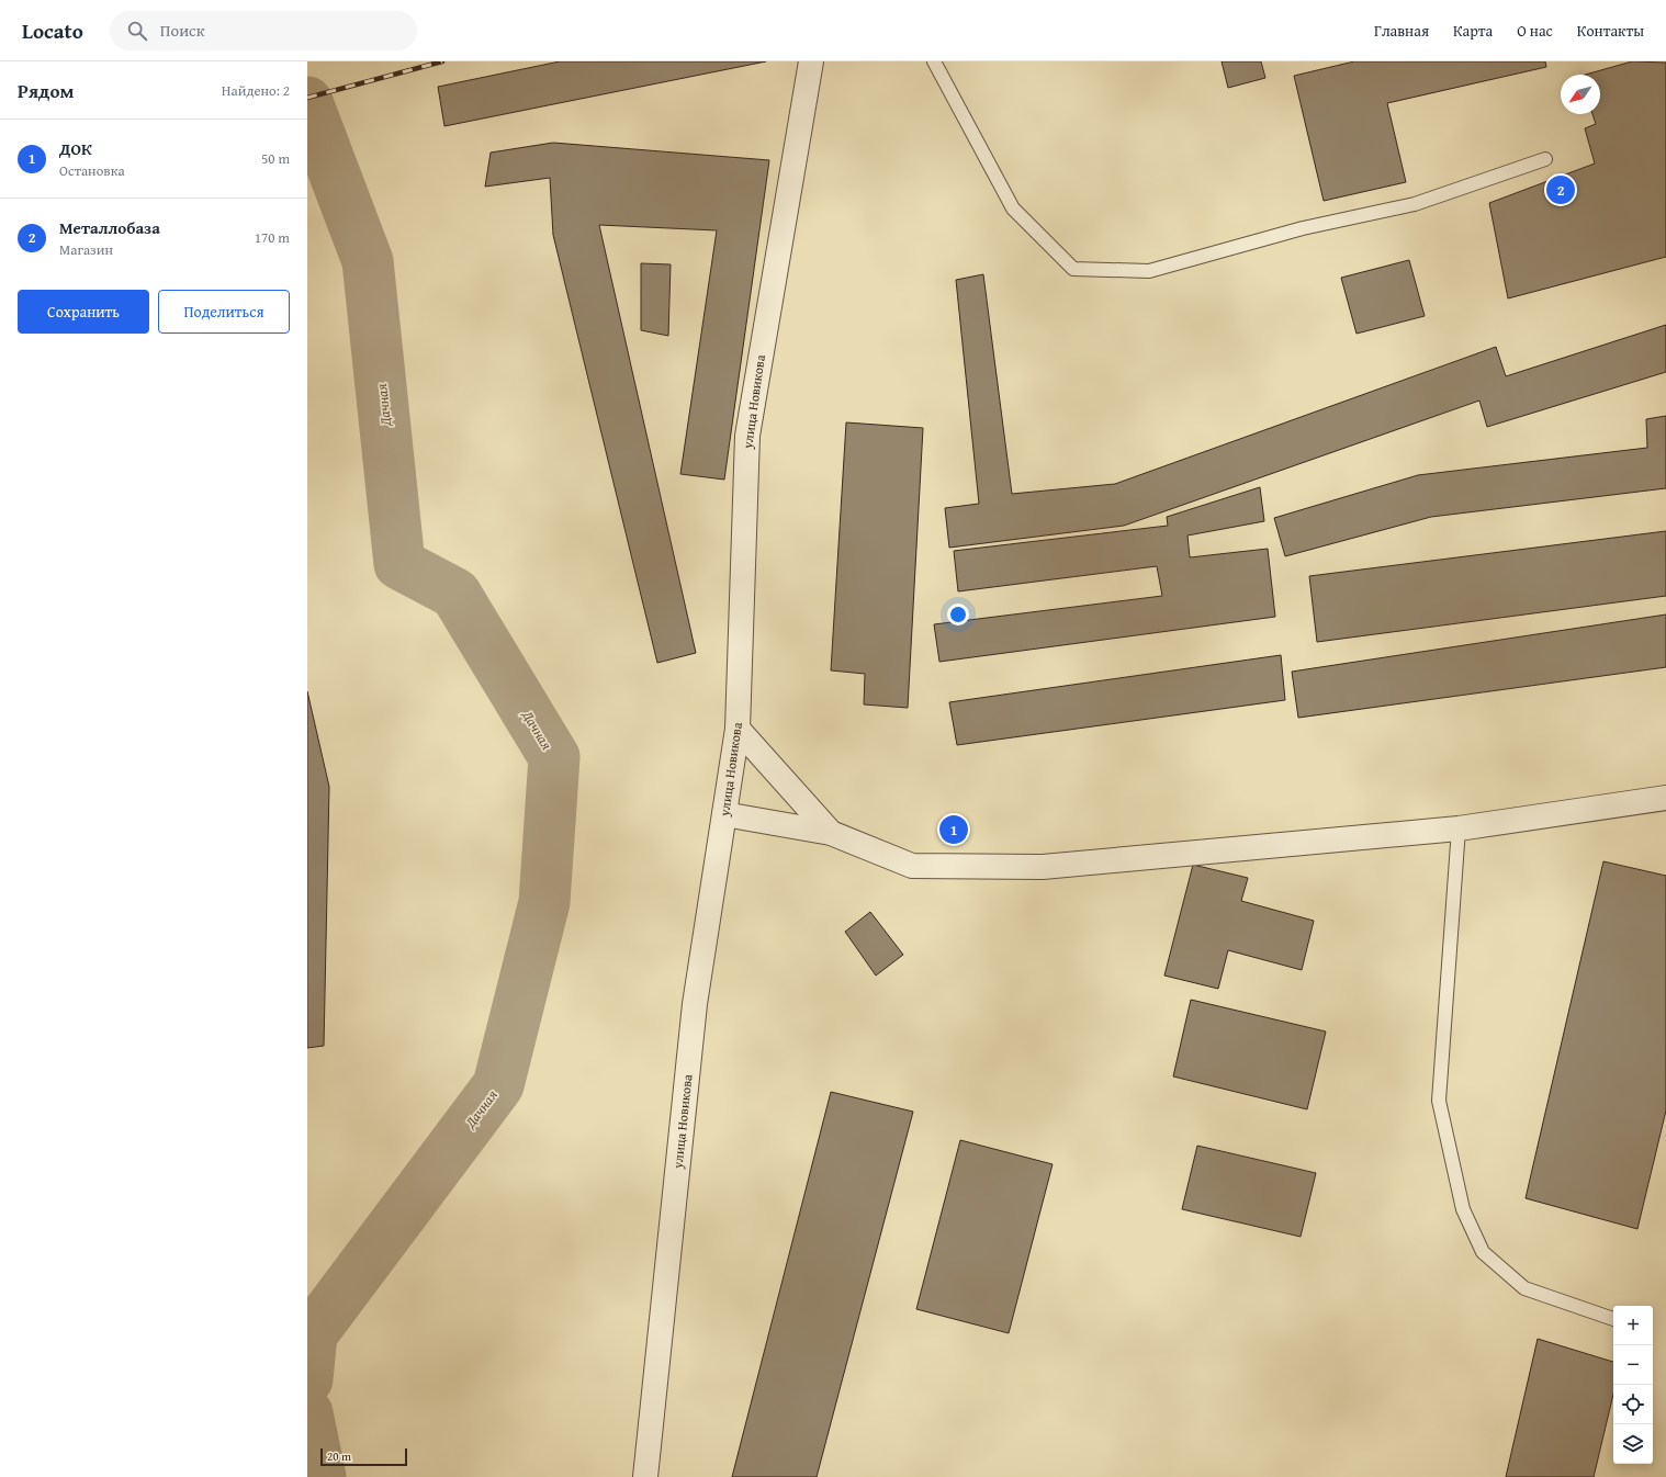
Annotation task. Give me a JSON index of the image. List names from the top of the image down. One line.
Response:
{"streets":{"street":["улица Новикова"]},"water":["Дачная"],"scale_bar":"20 m","north":"bottom left","page":{"header":"Locato","search":"Поиск","nav":["Главная","Карта","О нас","Контакты"],"heading":["Рядом","Найдено: 2"],"list":[{"mark":"1","name":"ДОК","note":"Остановка","value":"50 m"},{"mark":"2","name":"Металлобаза","note":"Магазин","value":"170 m"}],"pins":["2","1"],"buttons":["Сохранить","Поделиться"],"map_buttons":["+","−"],"scale":"20 m"}}
